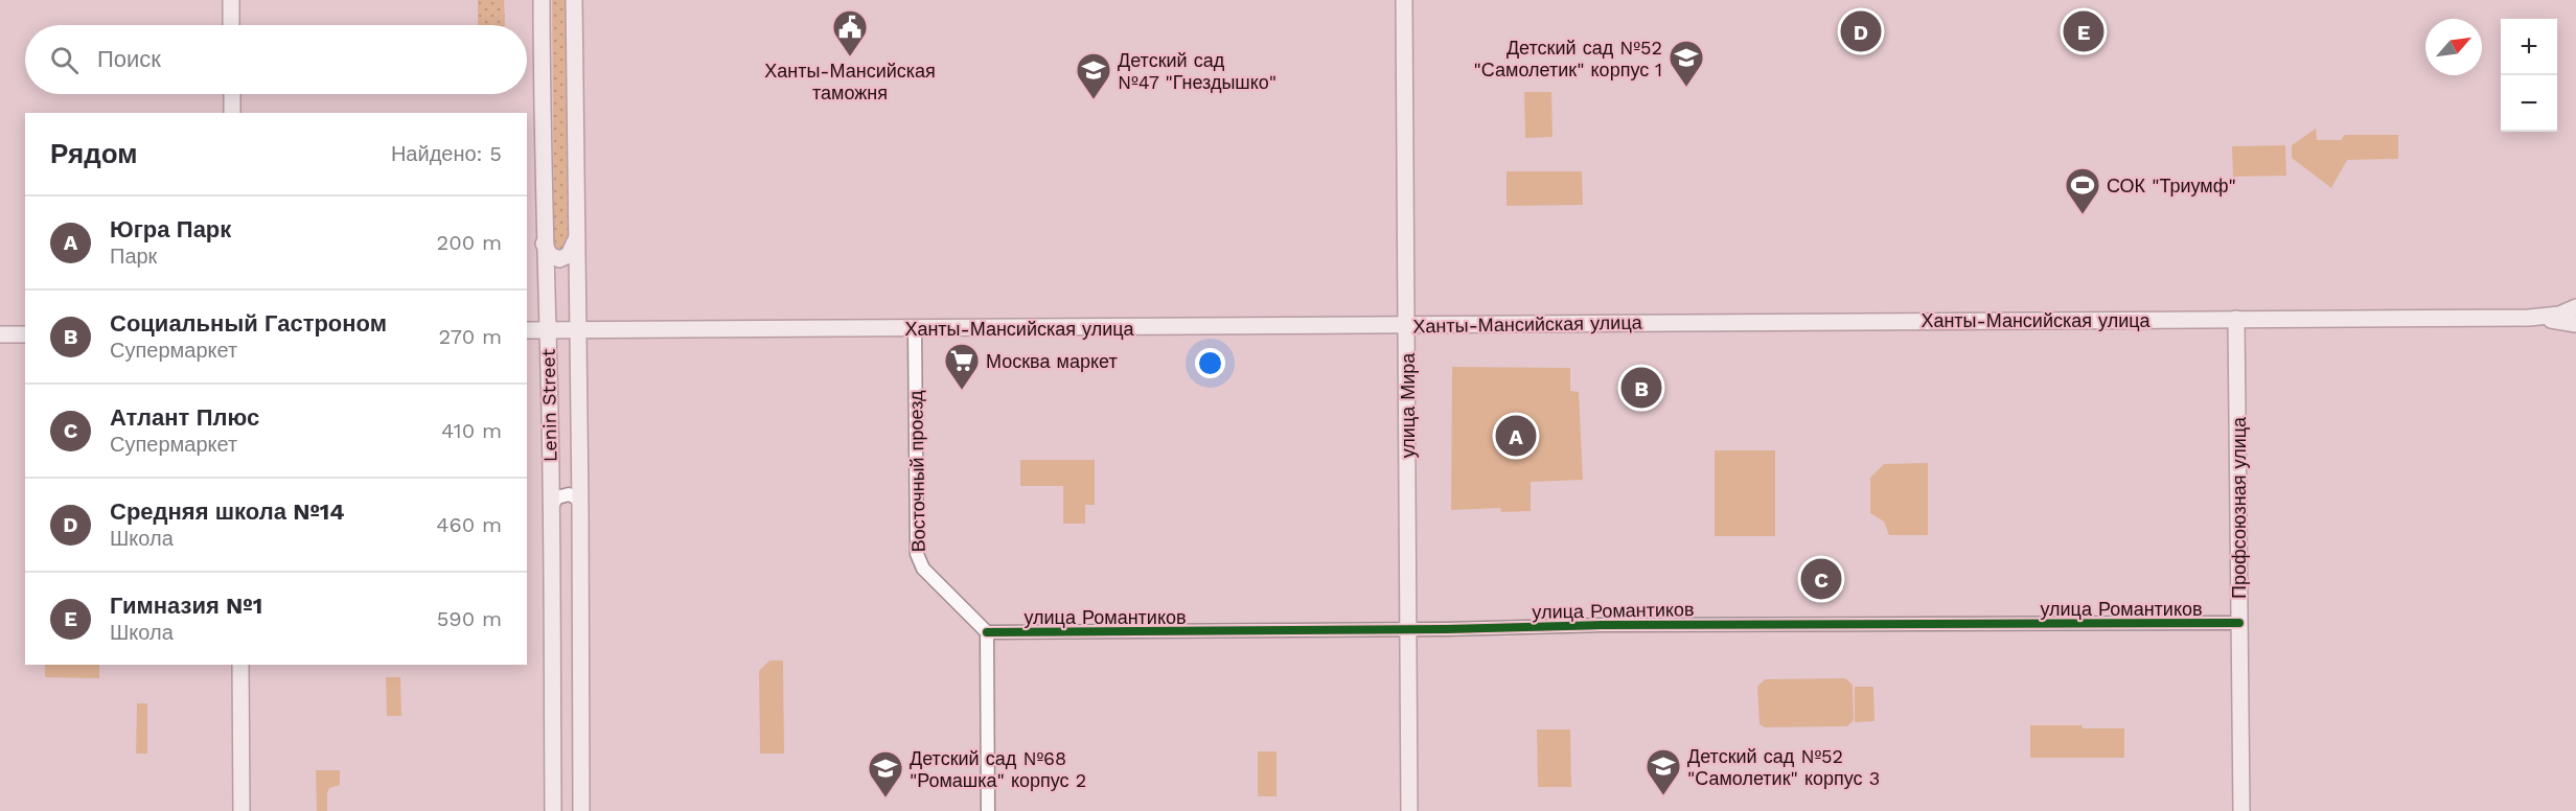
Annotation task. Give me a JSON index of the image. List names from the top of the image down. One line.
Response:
{"streets":{"main road":["Ханты-Мансийская улица","Lenin Street","улица Мира","Профсоюзная улица"],"street":["Восточный проезд","улица Романтиков"]},"crossings":[["Ханты-Мансийская улица","Lenin Street"],["Ханты-Мансийская улица","улица Мира"],["Ханты-Мансийская улица","Восточный проезд"],["Ханты-Мансийская улица","Профсоюзная улица"],["улица Мира","улица Романтиков"],["Восточный проезд","улица Романтиков"],["Профсоюзная улица","улица Романтиков"]],"places":{"public building":["Ханты-Мансийская таможня"],"school or university":["Детский сад №52 \"Самолетик\" корпус 1","Детский сад №47 \"Гнездышко\"","Детский сад №52 \"Самолетик\" корпус 3","Детский сад №68 \"Ромашка\" корпус 2"],"sports":["СОК \"Триумф\""],"supermarket":["Москва маркет"]},"north":"top right","page":{"pins":["D","E","B","A","C"],"map_buttons":["+","−"],"search":"Поиск","heading":["Рядом","Найдено: 5"],"list":[{"mark":"A","name":"Югра Парк","note":"Парк","value":"200 m"},{"mark":"B","name":"Социальный Гастроном","note":"Супермаркет","value":"270 m"},{"mark":"C","name":"Атлант Плюс","note":"Супермаркет","value":"410 m"},{"mark":"D","name":"Средняя школа №14","note":"Школа","value":"460 m"},{"mark":"E","name":"Гимназия №1","note":"Школа","value":"590 m"}]}}
